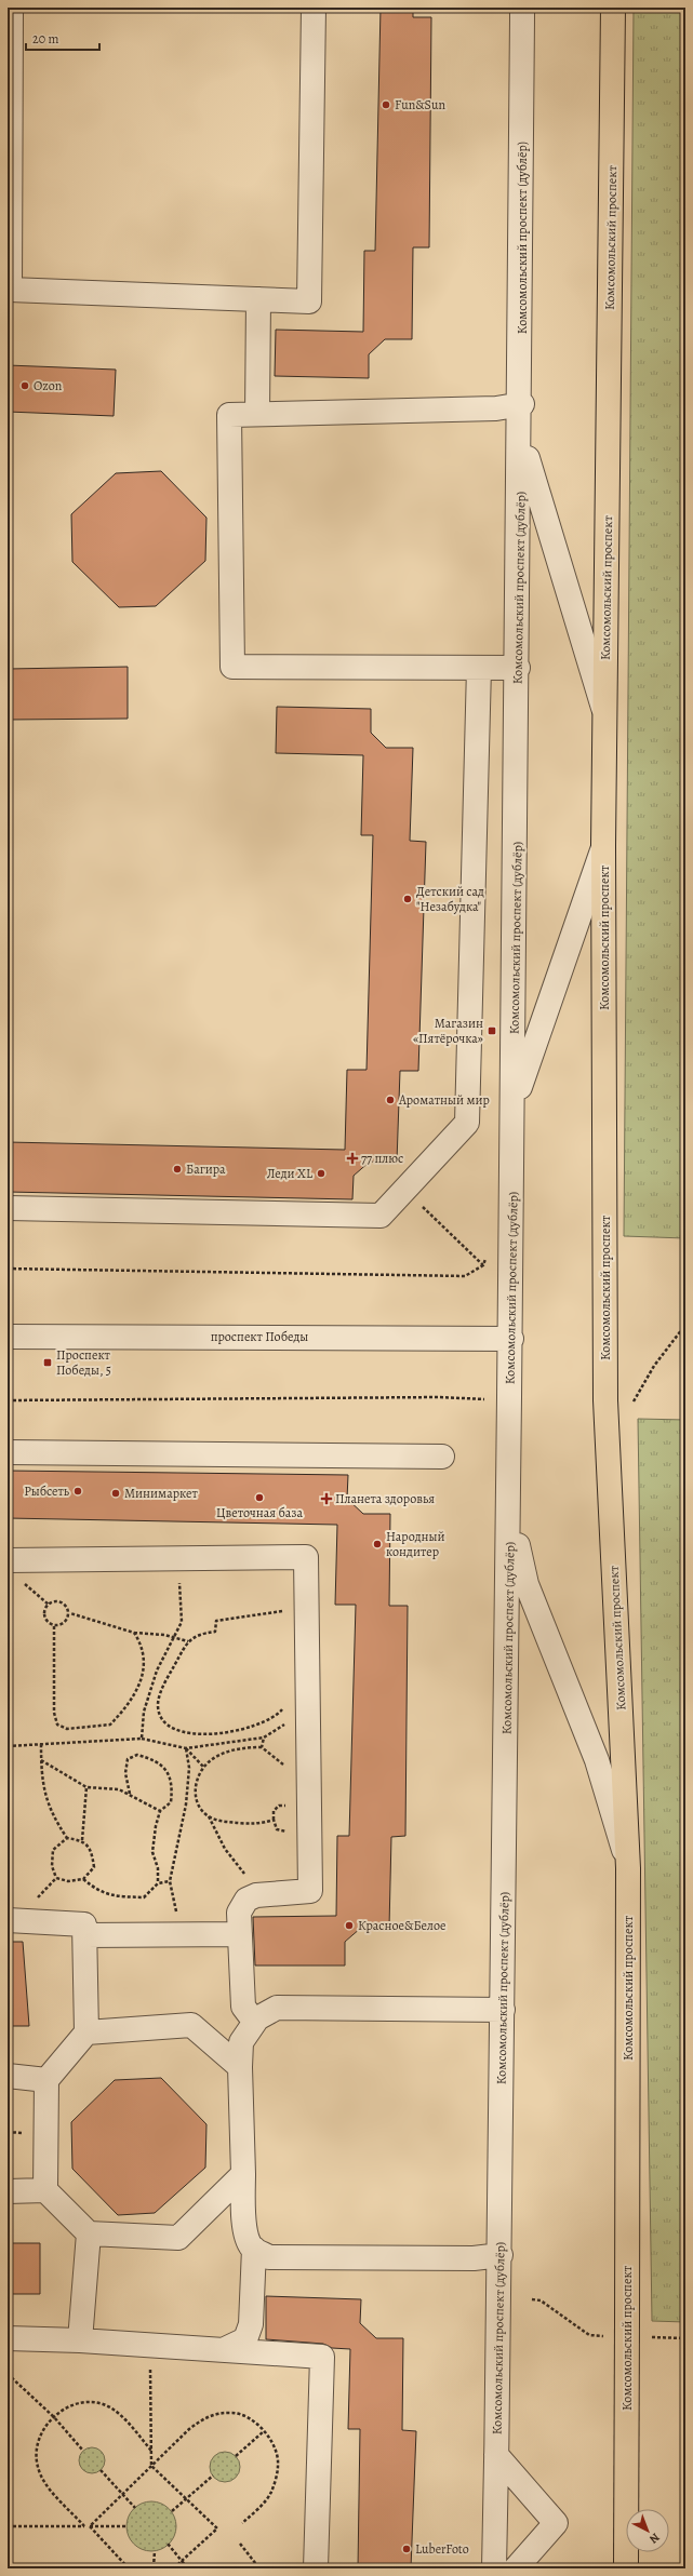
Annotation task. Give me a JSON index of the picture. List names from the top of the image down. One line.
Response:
{"streets":{"main road":["Комсомольский проспект"],"street":["Комсомольский проспект (дублёр)","проспект Победы"]},"crossings":[["Комсомольский проспект (дублёр)","проспект Победы"]],"places":{"other":["Fun&Sun","Ozon","Детский сад \"Незабудка\"","Ароматный мир","Багира","Леди XL","Рыбсеть","Минимаркет","Цветочная база","Народный кондитер","Красное&Белое","LuberFoto"],"transit":["Магазин «Пятёрочка»","Проспект Победы, 5"],"health":["77 плюс","Планета здоровья"]},"scale_bar":"20 m","north":"bottom right"}
